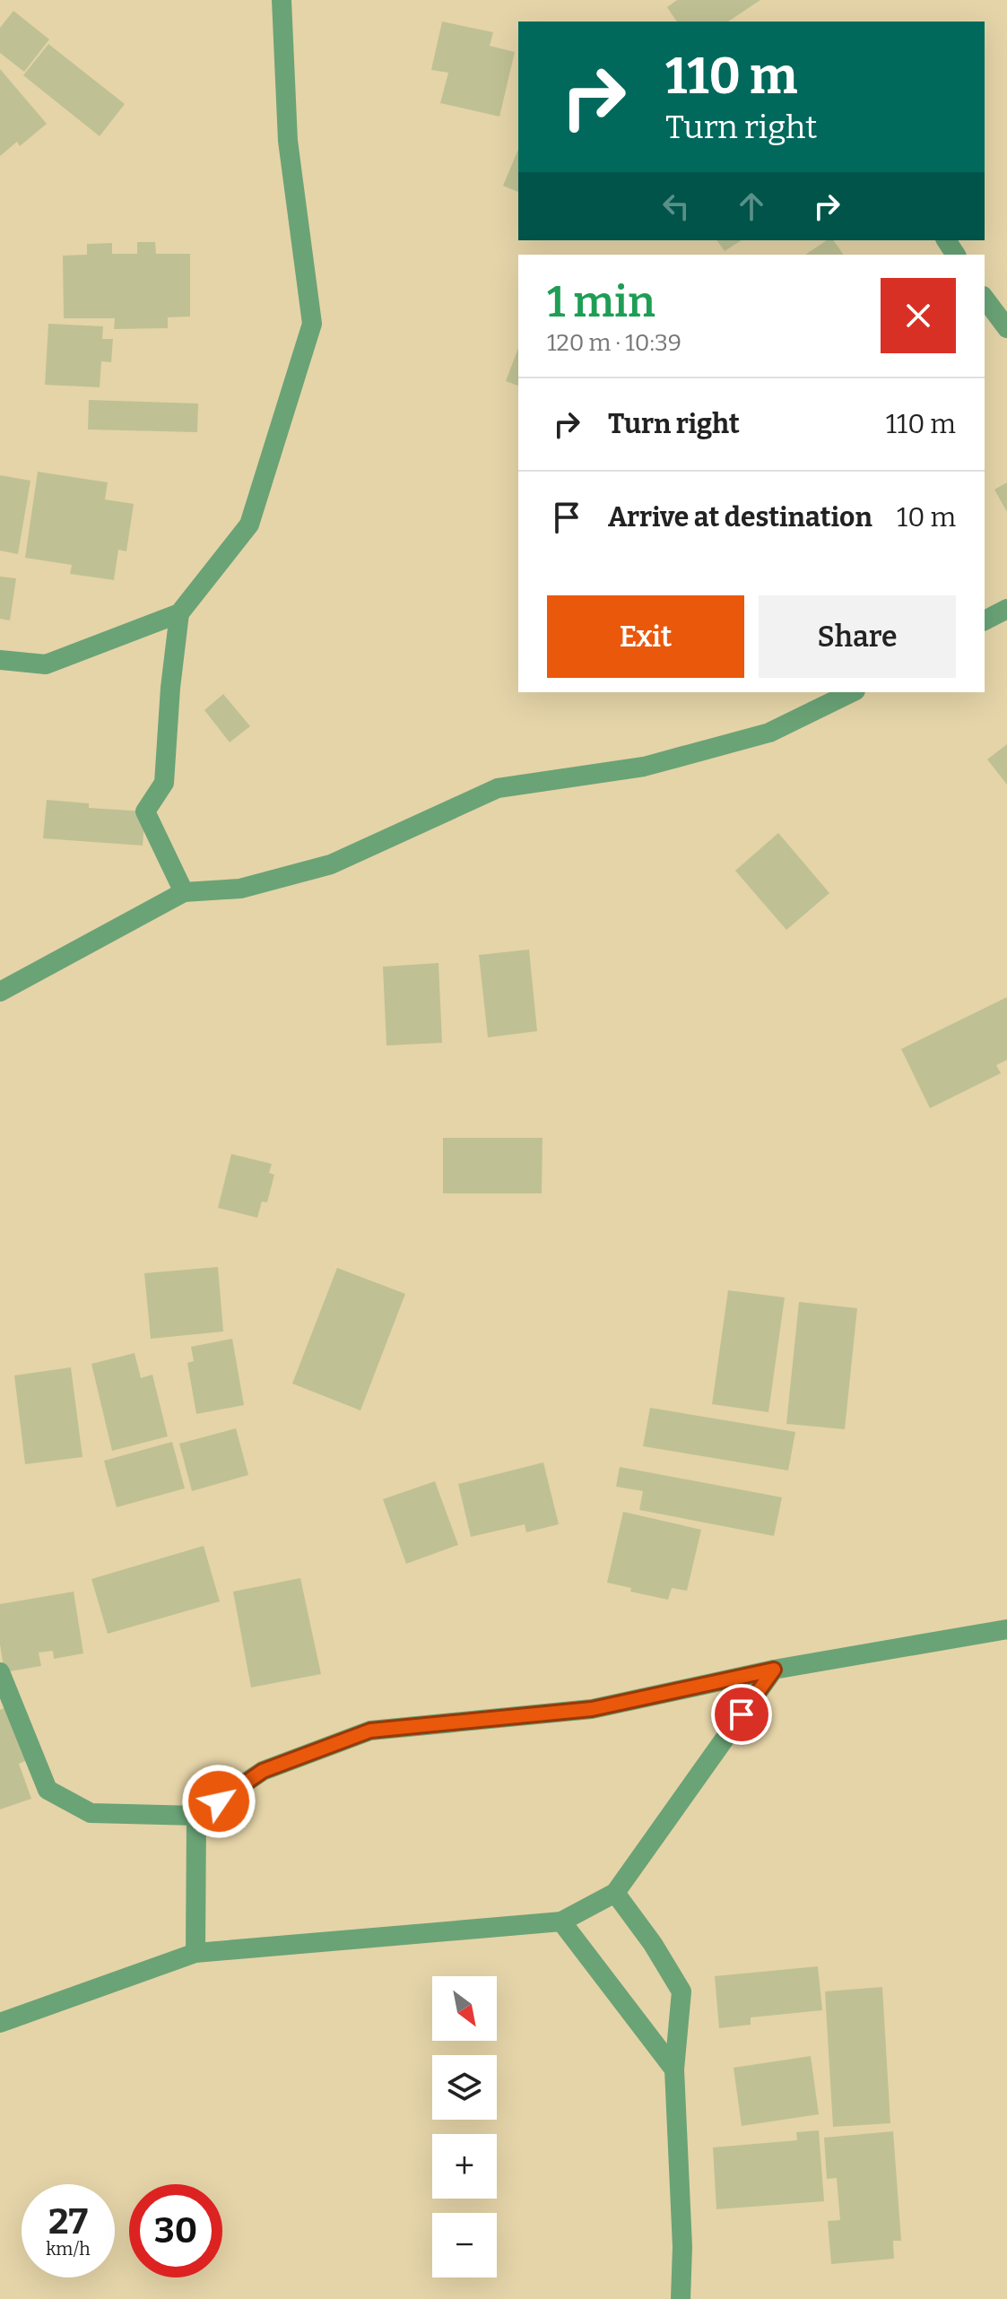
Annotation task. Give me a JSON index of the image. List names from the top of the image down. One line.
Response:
{"north":"bottom right","page":{"turn":["110 m","Turn right"],"heading":["1 min","120 m · 10:39"],"list":[{"name":"Turn right","value":"110 m"},{"name":"Arrive at destination","value":"10 m"}],"buttons":["Exit","Share"],"map_buttons":["+","−"],"speed":"27 km/h","limit":"30"}}
